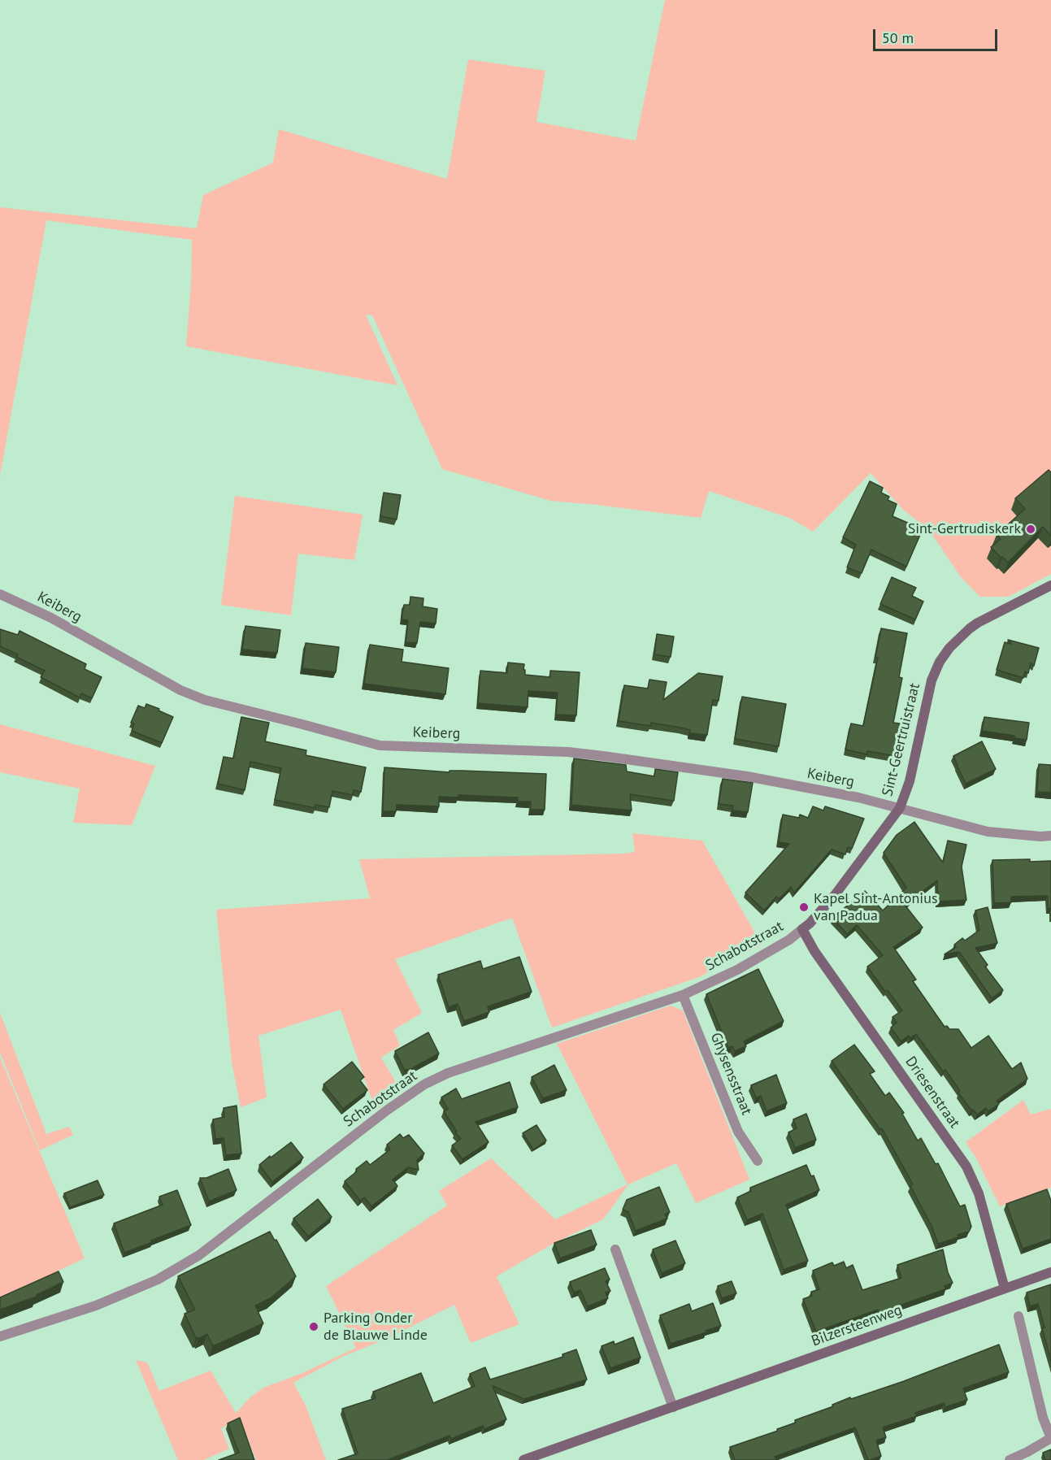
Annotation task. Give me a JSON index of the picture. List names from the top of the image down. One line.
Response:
{"streets":{"street":["Keiberg","Sint-Geertruistraat","Schabotstraat","Ghysensstraat","Driesenstraat","Bilzersteenweg"]},"crossings":[["Keiberg","Sint-Geertruistraat"],["Sint-Geertruistraat","Schabotstraat"],["Sint-Geertruistraat","Driesenstraat"],["Schabotstraat","Ghysensstraat"],["Schabotstraat","Driesenstraat"],["Driesenstraat","Bilzersteenweg"]],"places":["Sint-Gertrudiskerk","Kapel Sint-Antonius van Padua","Parking Onder de Blauwe Linde"],"scale_bar":"50 m"}
